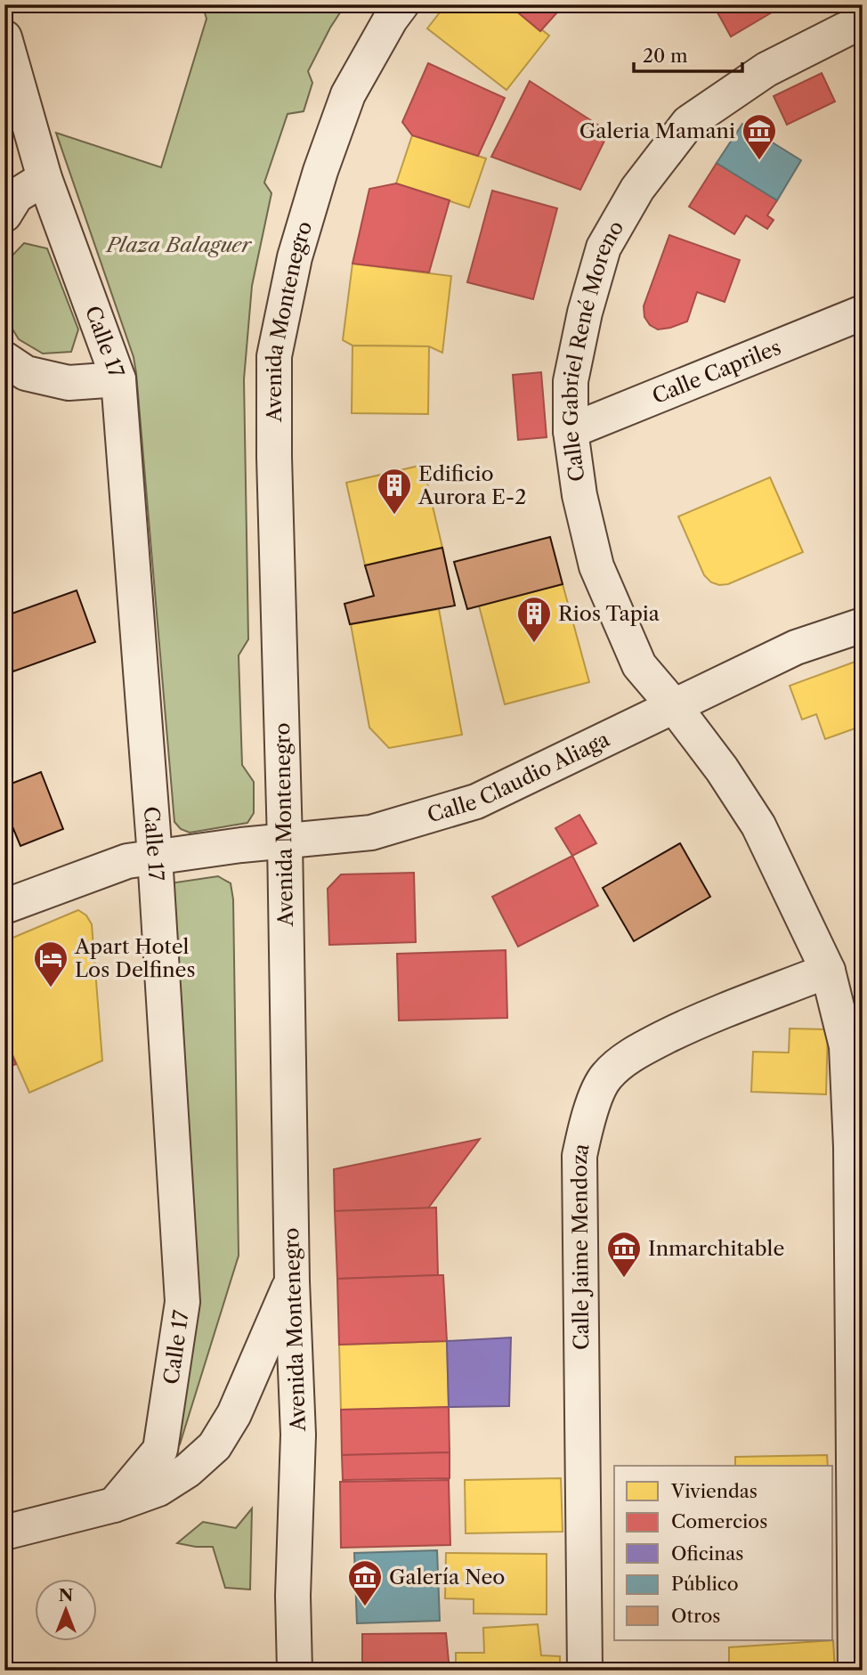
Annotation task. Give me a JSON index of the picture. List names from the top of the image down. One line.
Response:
{"streets":{"street":["Avenida Montenegro","Calle 17","Calle Gabriel René Moreno","Calle Capriles","Calle Claudio Aliaga","Calle Jaime Mendoza"]},"crossings":[["Avenida Montenegro","Calle Claudio Aliaga"],["Calle 17","Calle Claudio Aliaga"],["Calle Gabriel René Moreno","Calle Capriles"],["Calle Gabriel René Moreno","Calle Claudio Aliaga"],["Calle Gabriel René Moreno","Calle Jaime Mendoza"]],"parks":["Plaza Balaguer"],"places":{"museum":["Galeria Mamani","Inmarchitable","Galería Neo"],"building":["Edificio Aurora E-2","Rios Tapia"],"hotel":["Apart Hotel Los Delfines"]},"legend":["Viviendas","Comercios","Oficinas","Público","Otros"],"scale_bar":"20 m","north":"top"}
